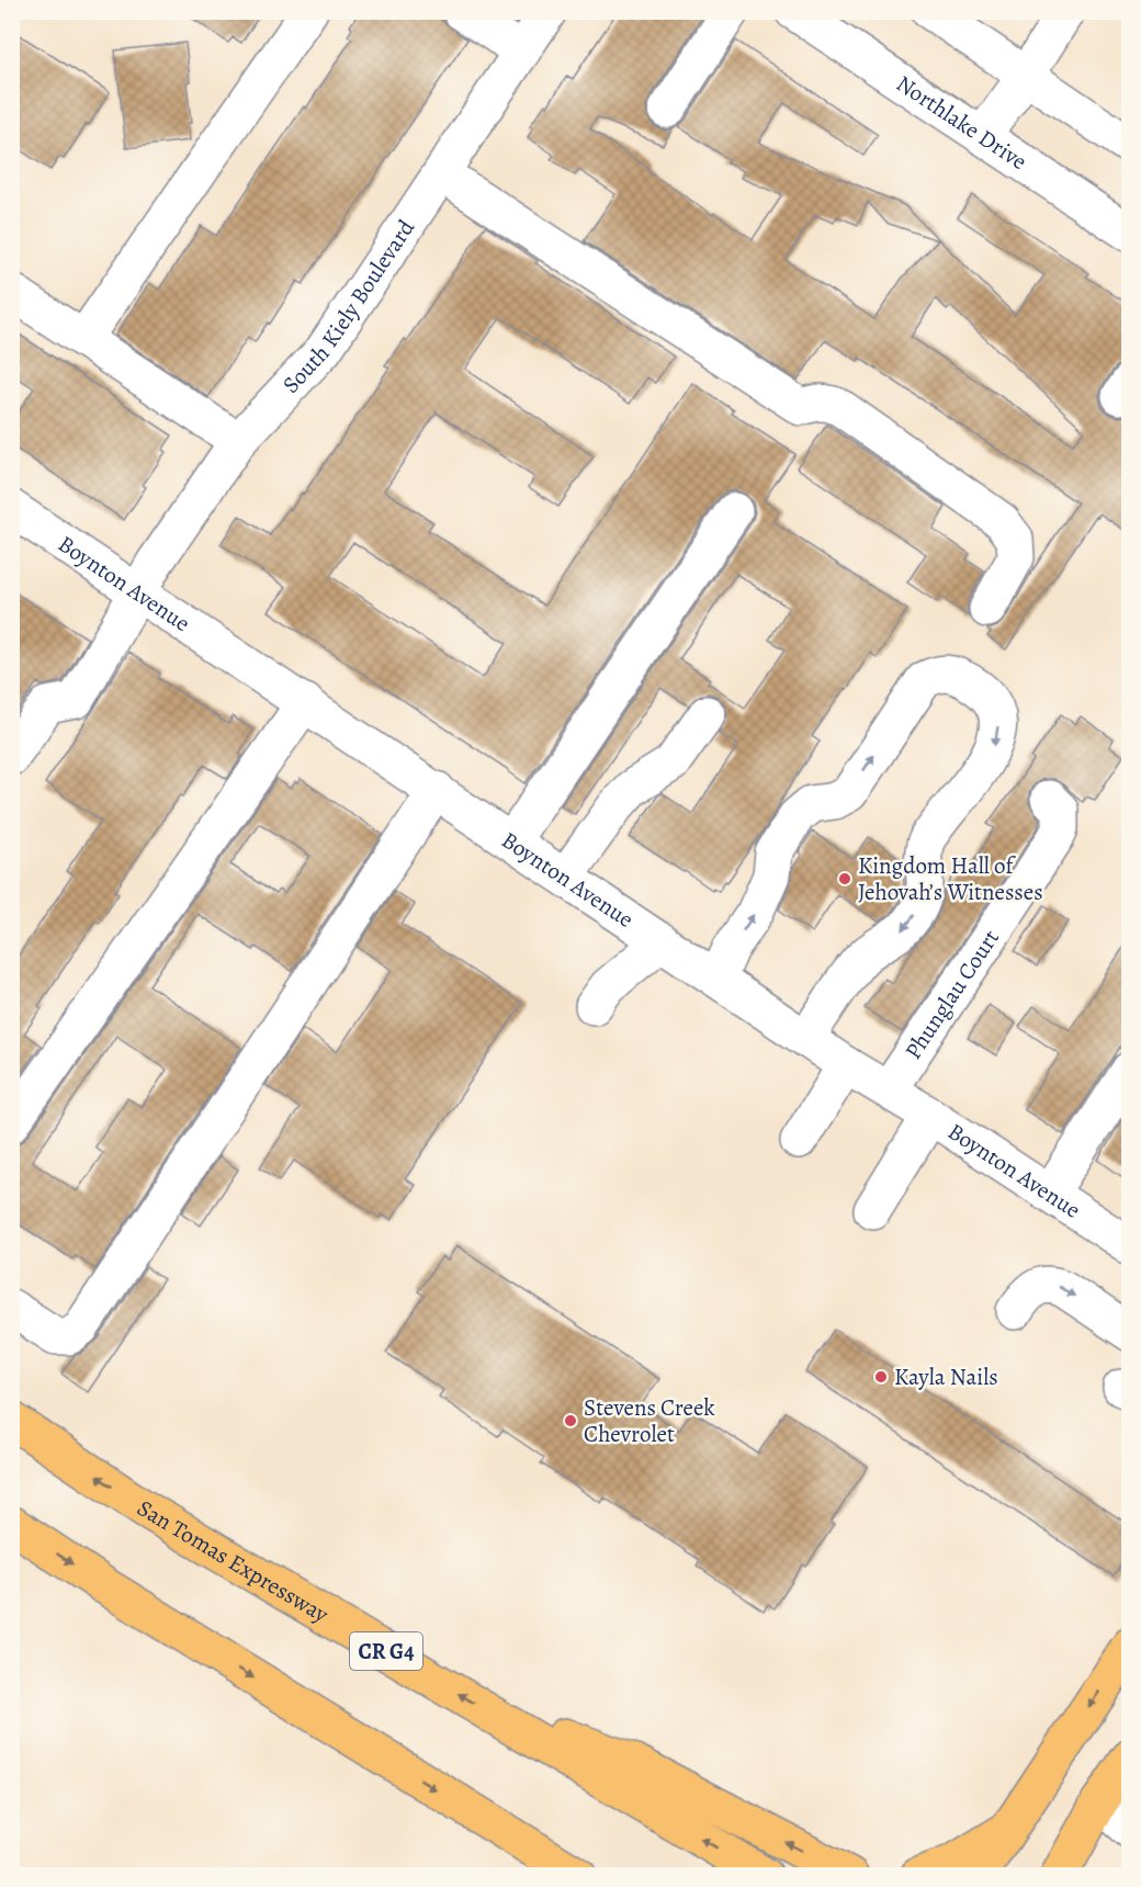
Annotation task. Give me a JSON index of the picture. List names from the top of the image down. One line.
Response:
{"streets":{"main road":["San Tomas Expressway","CR G4"],"street":["Northlake Drive","South Kiely Boulevard","Boynton Avenue","Phunglau Court"]},"crossings":[["South Kiely Boulevard","Boynton Avenue"],["Boynton Avenue","Phunglau Court"]],"places":["Kingdom Hall of Jehovah’s Witnesses","Kayla Nails","Stevens Creek Chevrolet"]}
